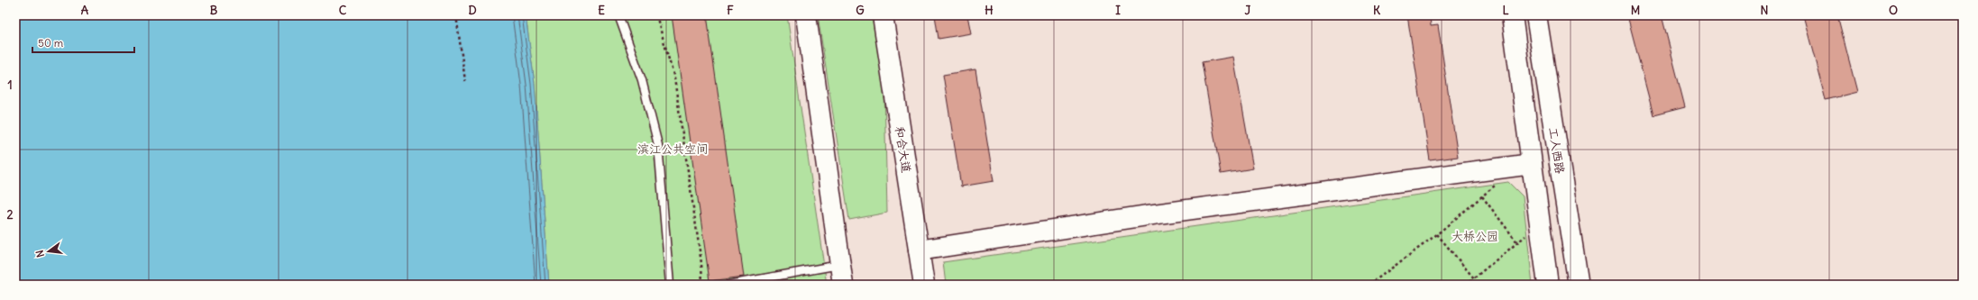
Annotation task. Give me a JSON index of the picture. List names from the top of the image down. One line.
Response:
{"streets":{"main road":["和合大道","工人西路"]},"parks":["滨江公共空间","大桥公园"],"scale_bar":"50 m","north":"left","grid":{"columns":["A","B","C","D","E","F","G","H","I","J","K","L","M","N","O"],"rows":["1","2"]}}
